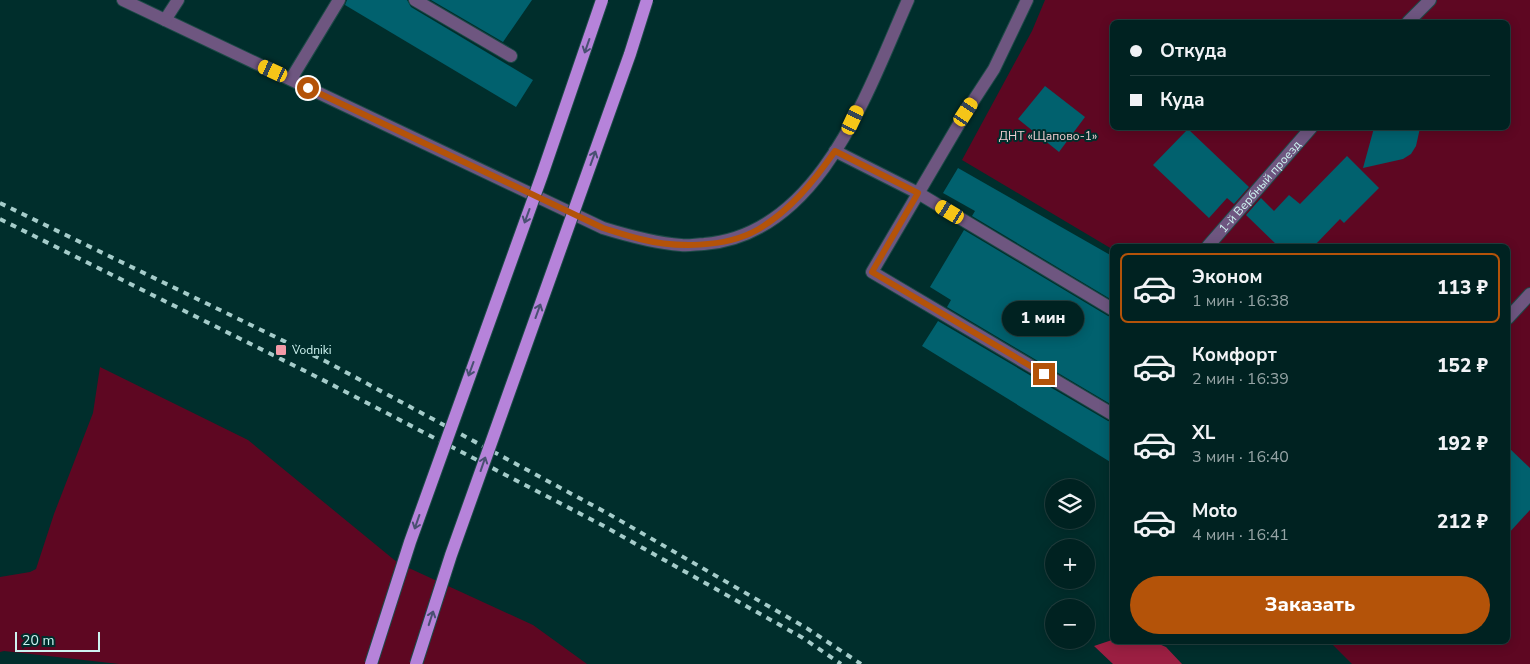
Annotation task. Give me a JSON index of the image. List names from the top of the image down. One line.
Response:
{"streets":{"street":["1-й Вербный проезд"]},"parks":["ДНТ «Щапово-1»"],"places":{"transit":["Vodniki"]},"scale_bar":"20 m","page":{"banner":["Откуда","Куда"],"list":[{"name":"Эконом","note":"1 мин · 16:38","value":"113 ₽"},{"name":"Комфорт","note":"2 мин · 16:39","value":"152 ₽"},{"name":"XL","note":"3 мин · 16:40","value":"192 ₽"},{"name":"Moto","note":"4 мин · 16:41","value":"212 ₽"}],"bubble":"1 мин","map_buttons":["+","−"],"buttons":"Заказать","scale":"20 m"}}
